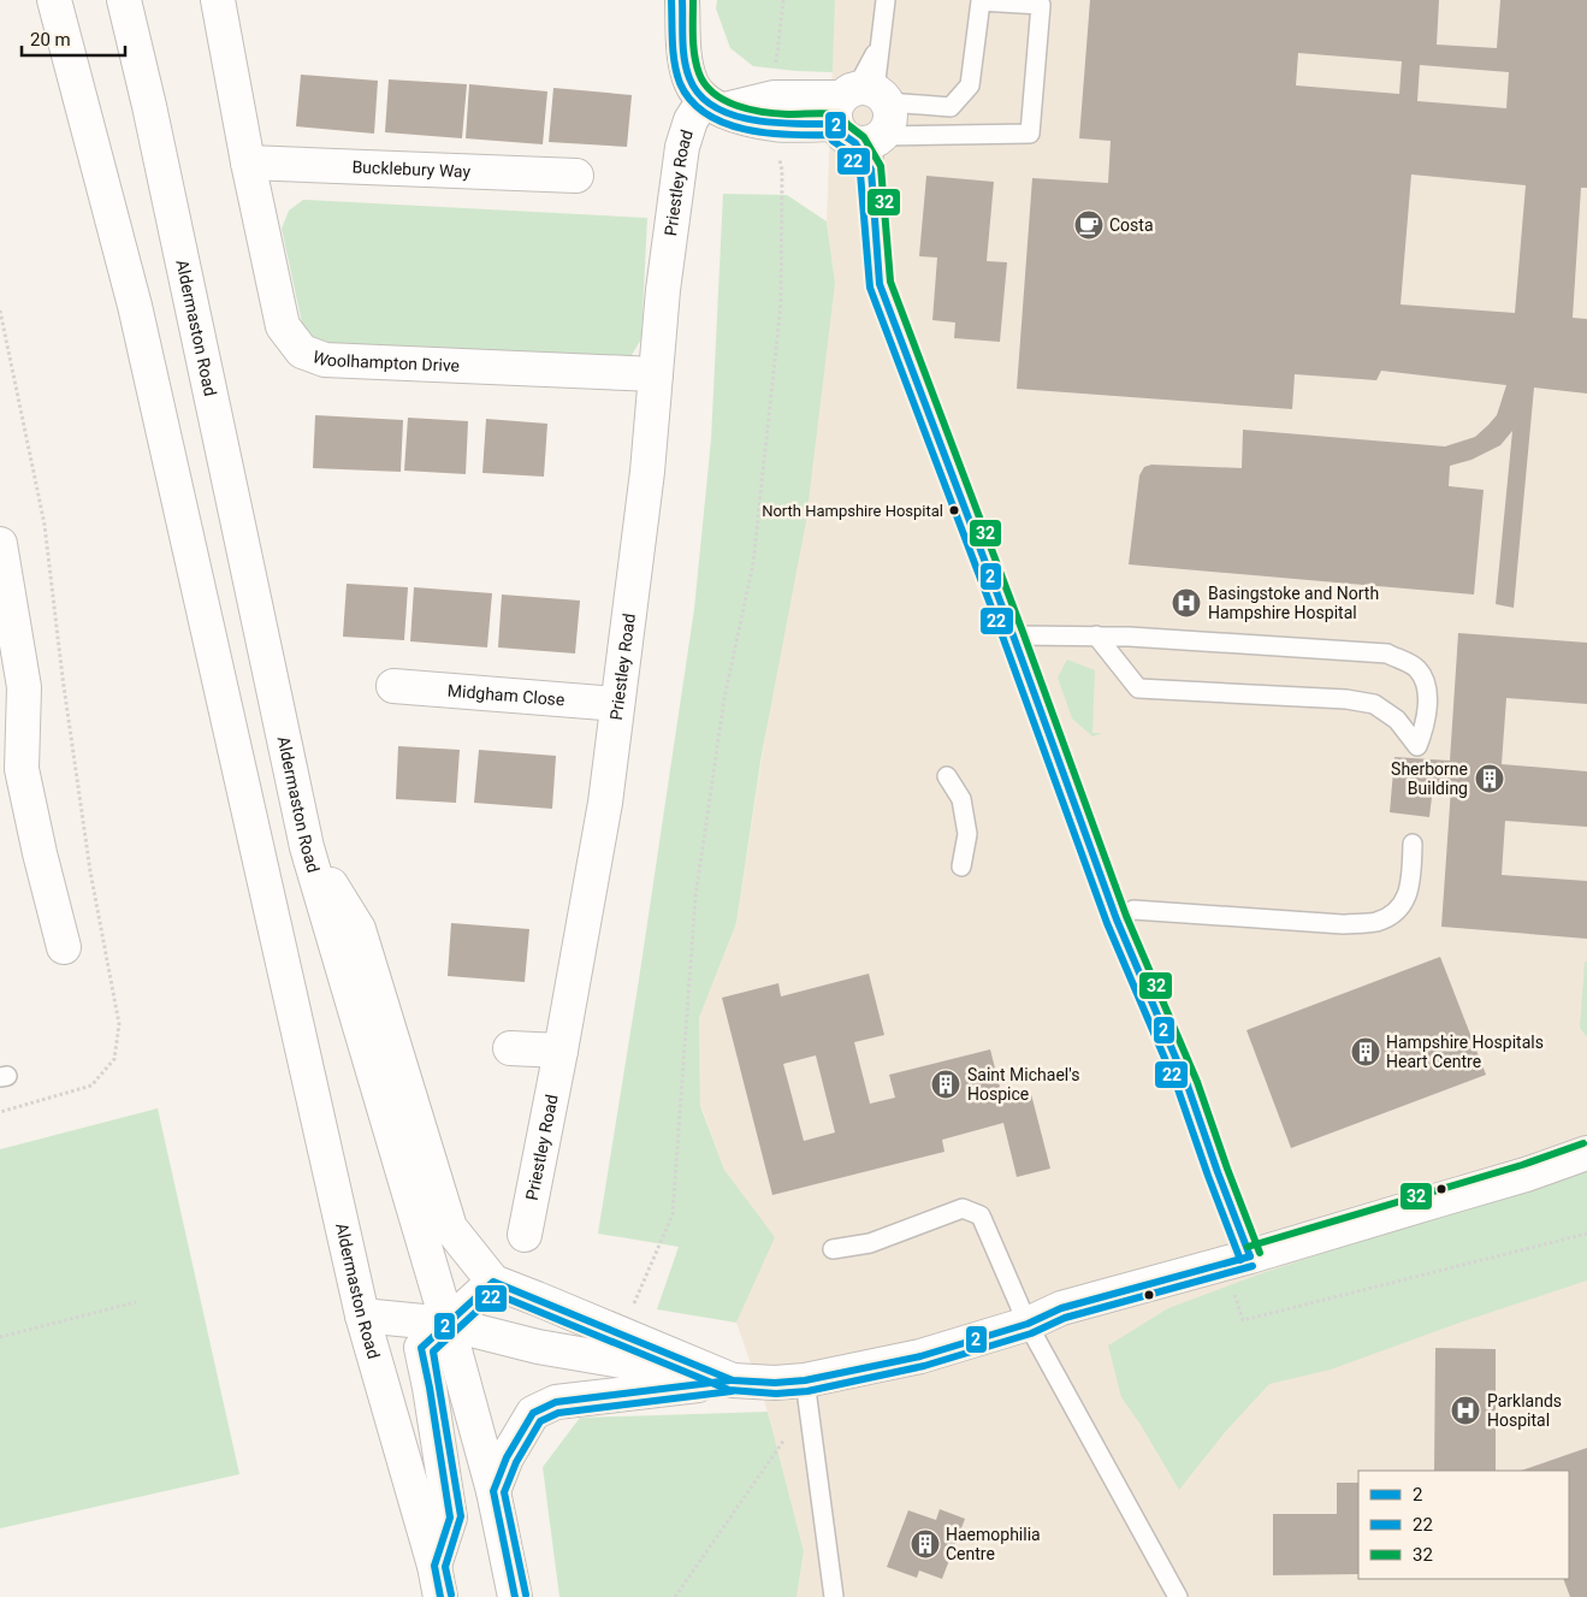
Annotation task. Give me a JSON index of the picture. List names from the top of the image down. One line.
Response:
{"streets":{"main road":["Bucklebury Way","Priestley Road","Aldermaston Road","Woolhampton Drive","Midgham Close"]},"crossings":[["Bucklebury Way","Woolhampton Drive"],["Priestley Road","Woolhampton Drive"],["Priestley Road","Midgham Close"]],"places":{"cafe":["Costa"],"other":["North Hampshire Hospital"],"hospital":["Basingstoke and North Hampshire Hospital","Parklands Hospital"],"building":["Sherborne Building","Hampshire Hospitals Heart Centre","Saint Michael's Hospice","Haemophilia Centre"]},"lines":["transit line 2","transit line 22","transit line 32"],"legend":["2","22","32"],"scale_bar":"20 m"}
